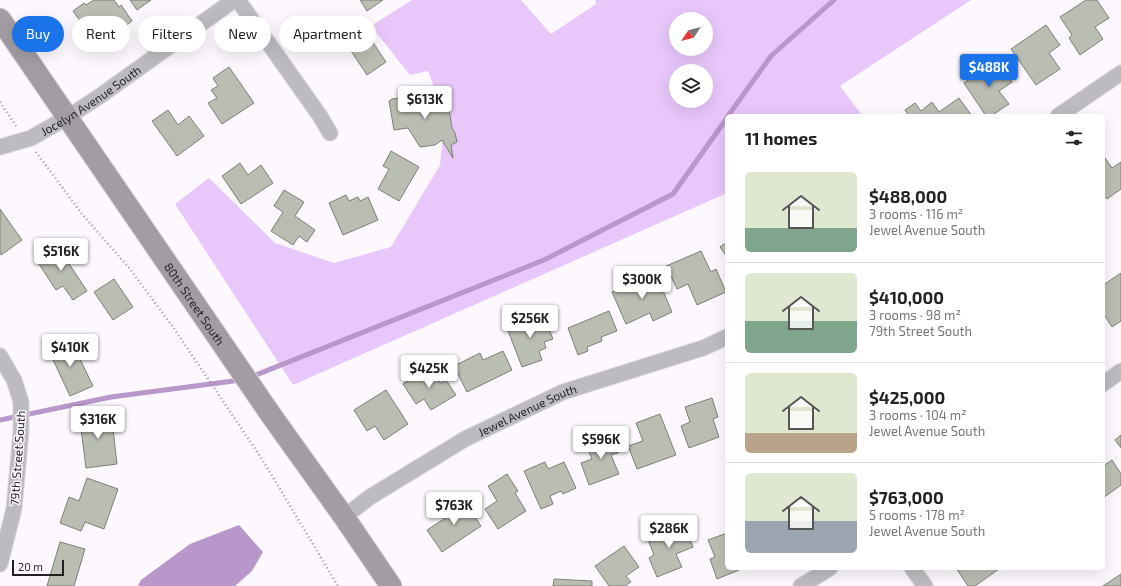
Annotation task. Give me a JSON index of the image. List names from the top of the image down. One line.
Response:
{"streets":{"main road":["80th Street South"],"street":["Jocelyn Avenue South","Jewel Avenue South","79th Street South"]},"crossings":[["Jocelyn Avenue South","80th Street South"],["80th Street South","Jewel Avenue South"]],"scale_bar":"20 m","north":"bottom left","page":{"chip":["Buy","Rent","Filters","New","Apartment"],"price":["$488K","$613K","$516K","$300K","$256K","$410K","$425K","$316K","$596K","$763K","$286K"],"heading":"11 homes","list":[{"name":"$488,000","note":"3 rooms · 116 m² · Jewel Avenue South"},{"name":"$410,000","note":"3 rooms · 98 m² · 79th Street South"},{"name":"$425,000","note":"3 rooms · 104 m² · Jewel Avenue South"},{"name":"$763,000","note":"5 rooms · 178 m² · Jewel Avenue South"}],"scale":"20 m"}}
